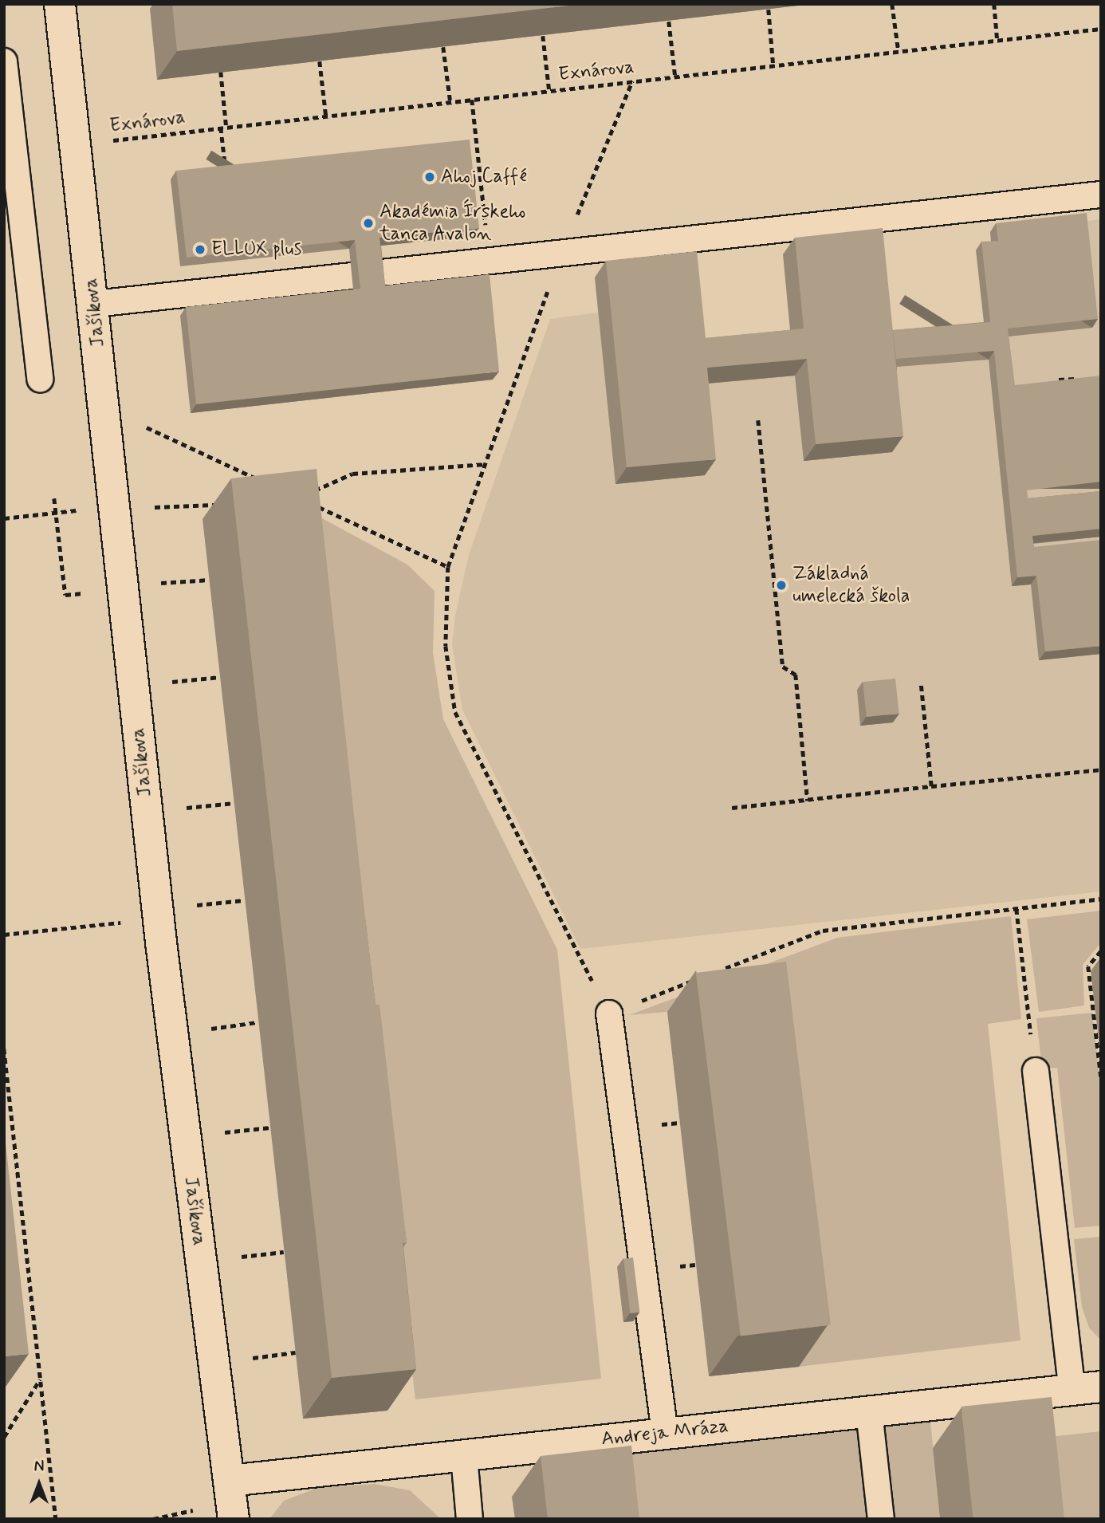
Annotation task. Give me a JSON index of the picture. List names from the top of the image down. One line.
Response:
{"streets":{"street":["Jašíkova","Andreja Mráza"],"path":["Exnárova"]},"crossings":[["Jašíkova","Andreja Mráza"]],"places":["Ahoj Caffé","Akadémia Írskeho tanca Avalon","ELLUX plus","Základná umelecká škola"],"north":"top"}
